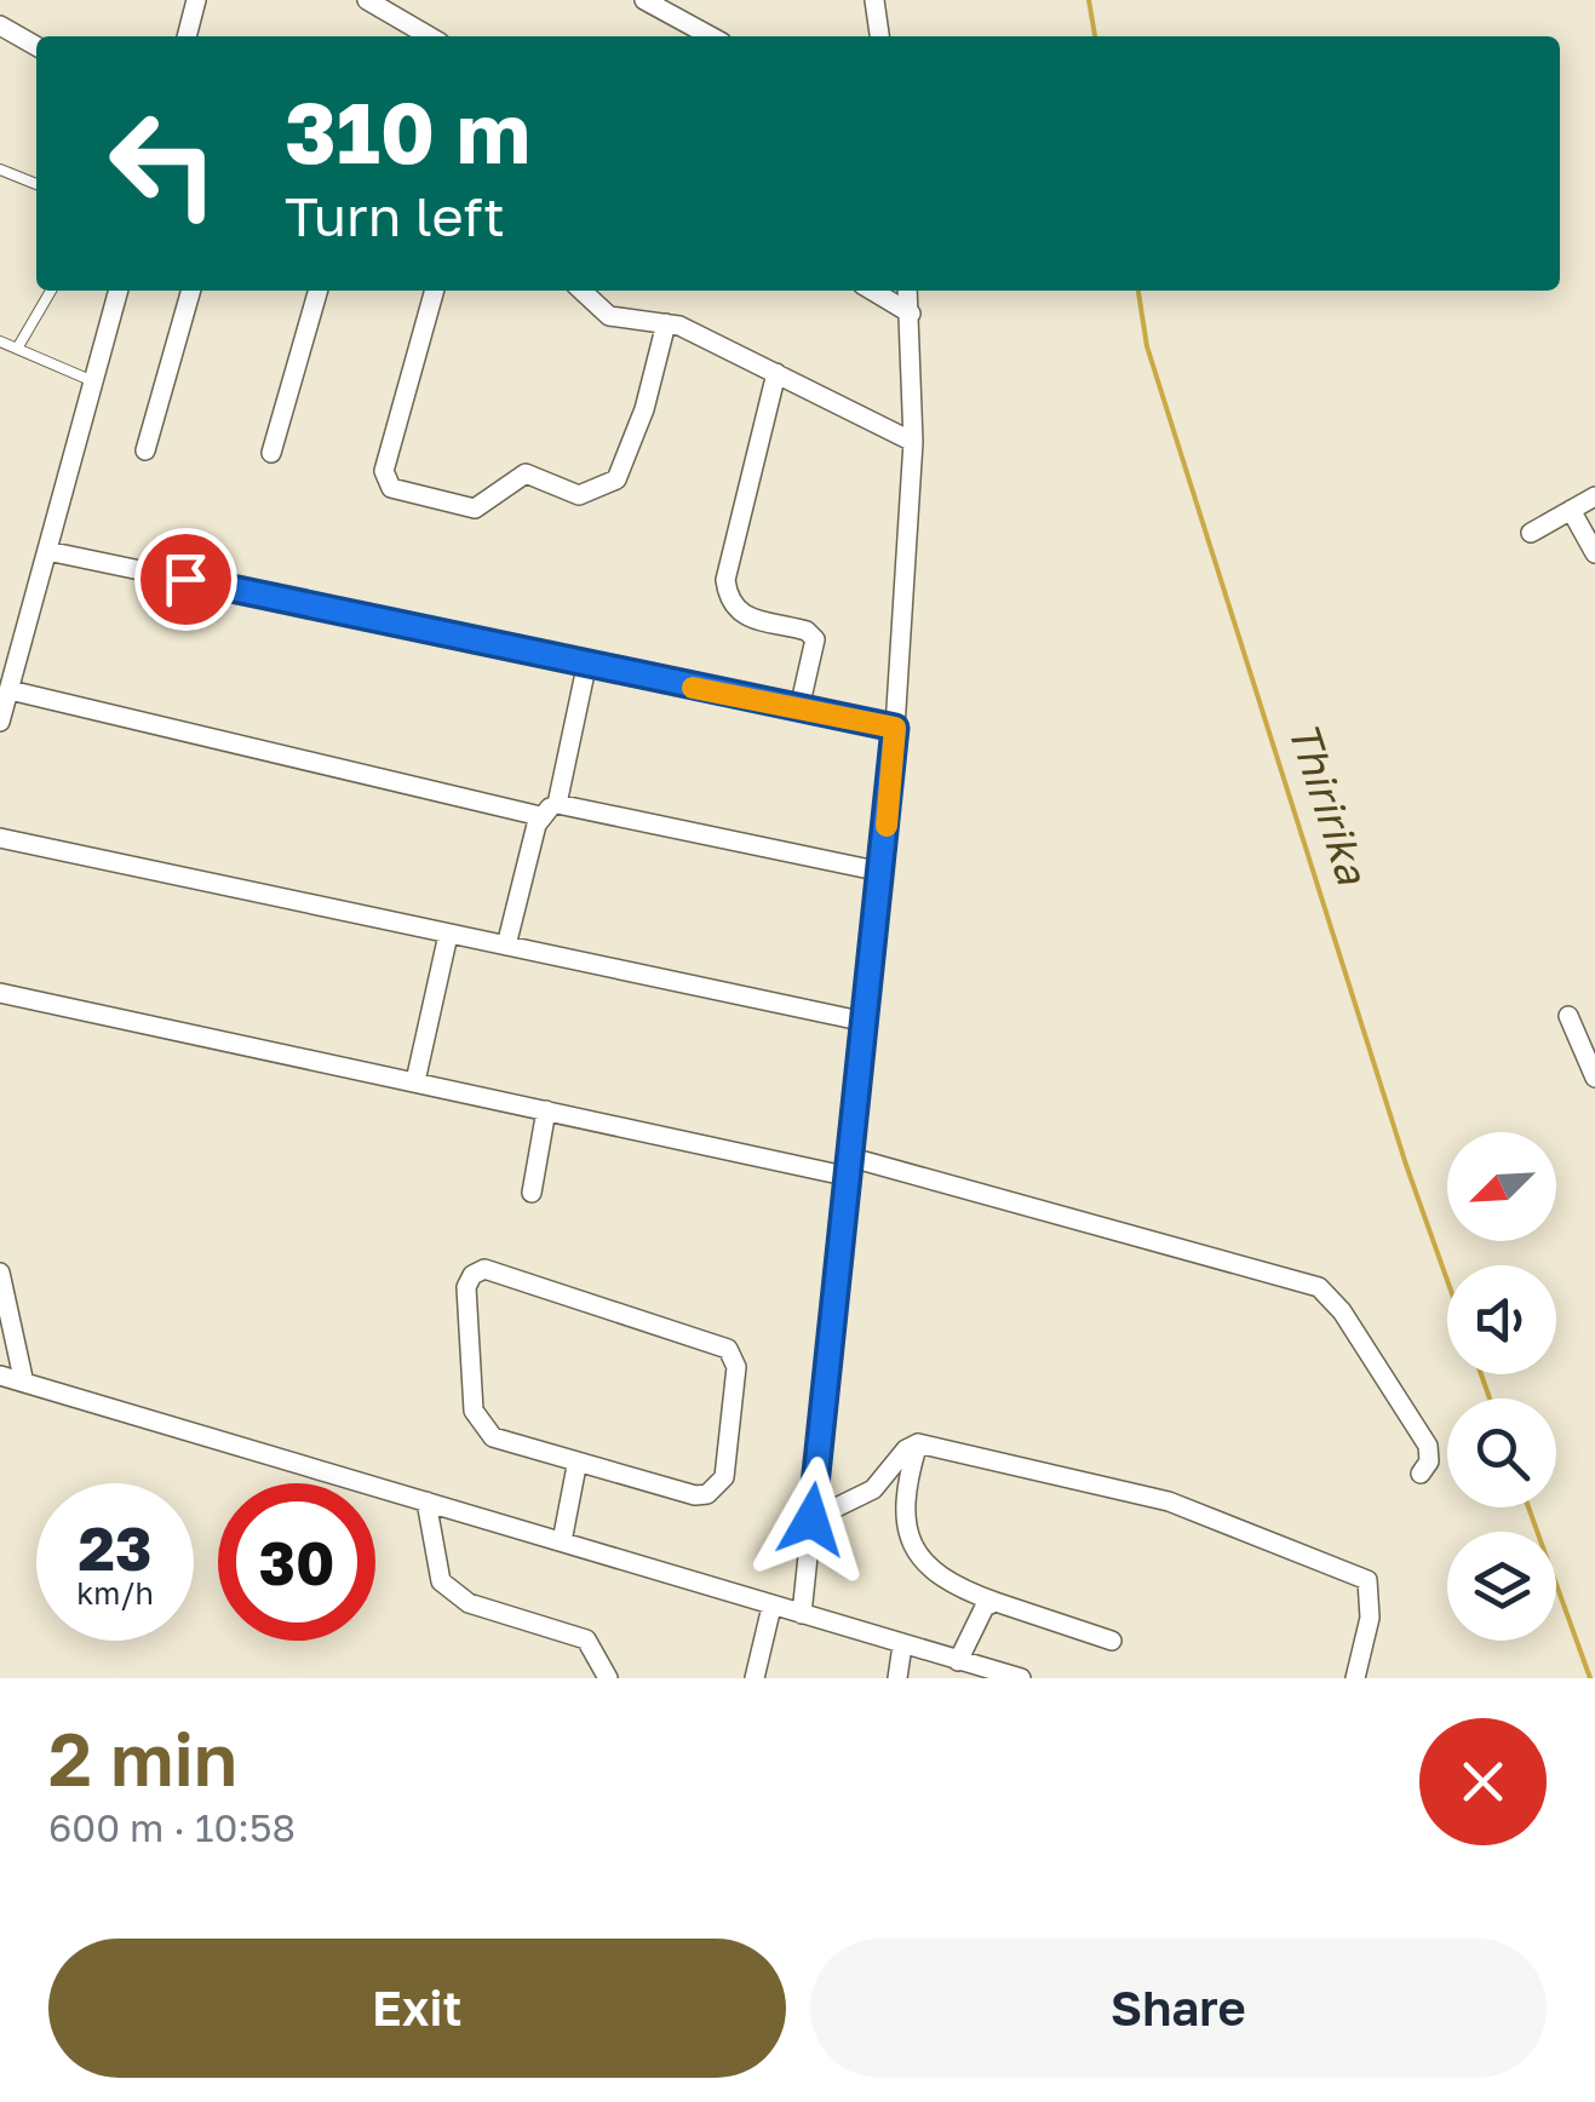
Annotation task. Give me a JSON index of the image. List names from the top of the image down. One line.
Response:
{"water":["Thiririka"],"north":"bottom left","page":{"turn":["310 m","Turn left"],"speed":"23 km/h","limit":"30","heading":["2 min","600 m · 10:58"],"buttons":["Exit","Share"]}}
